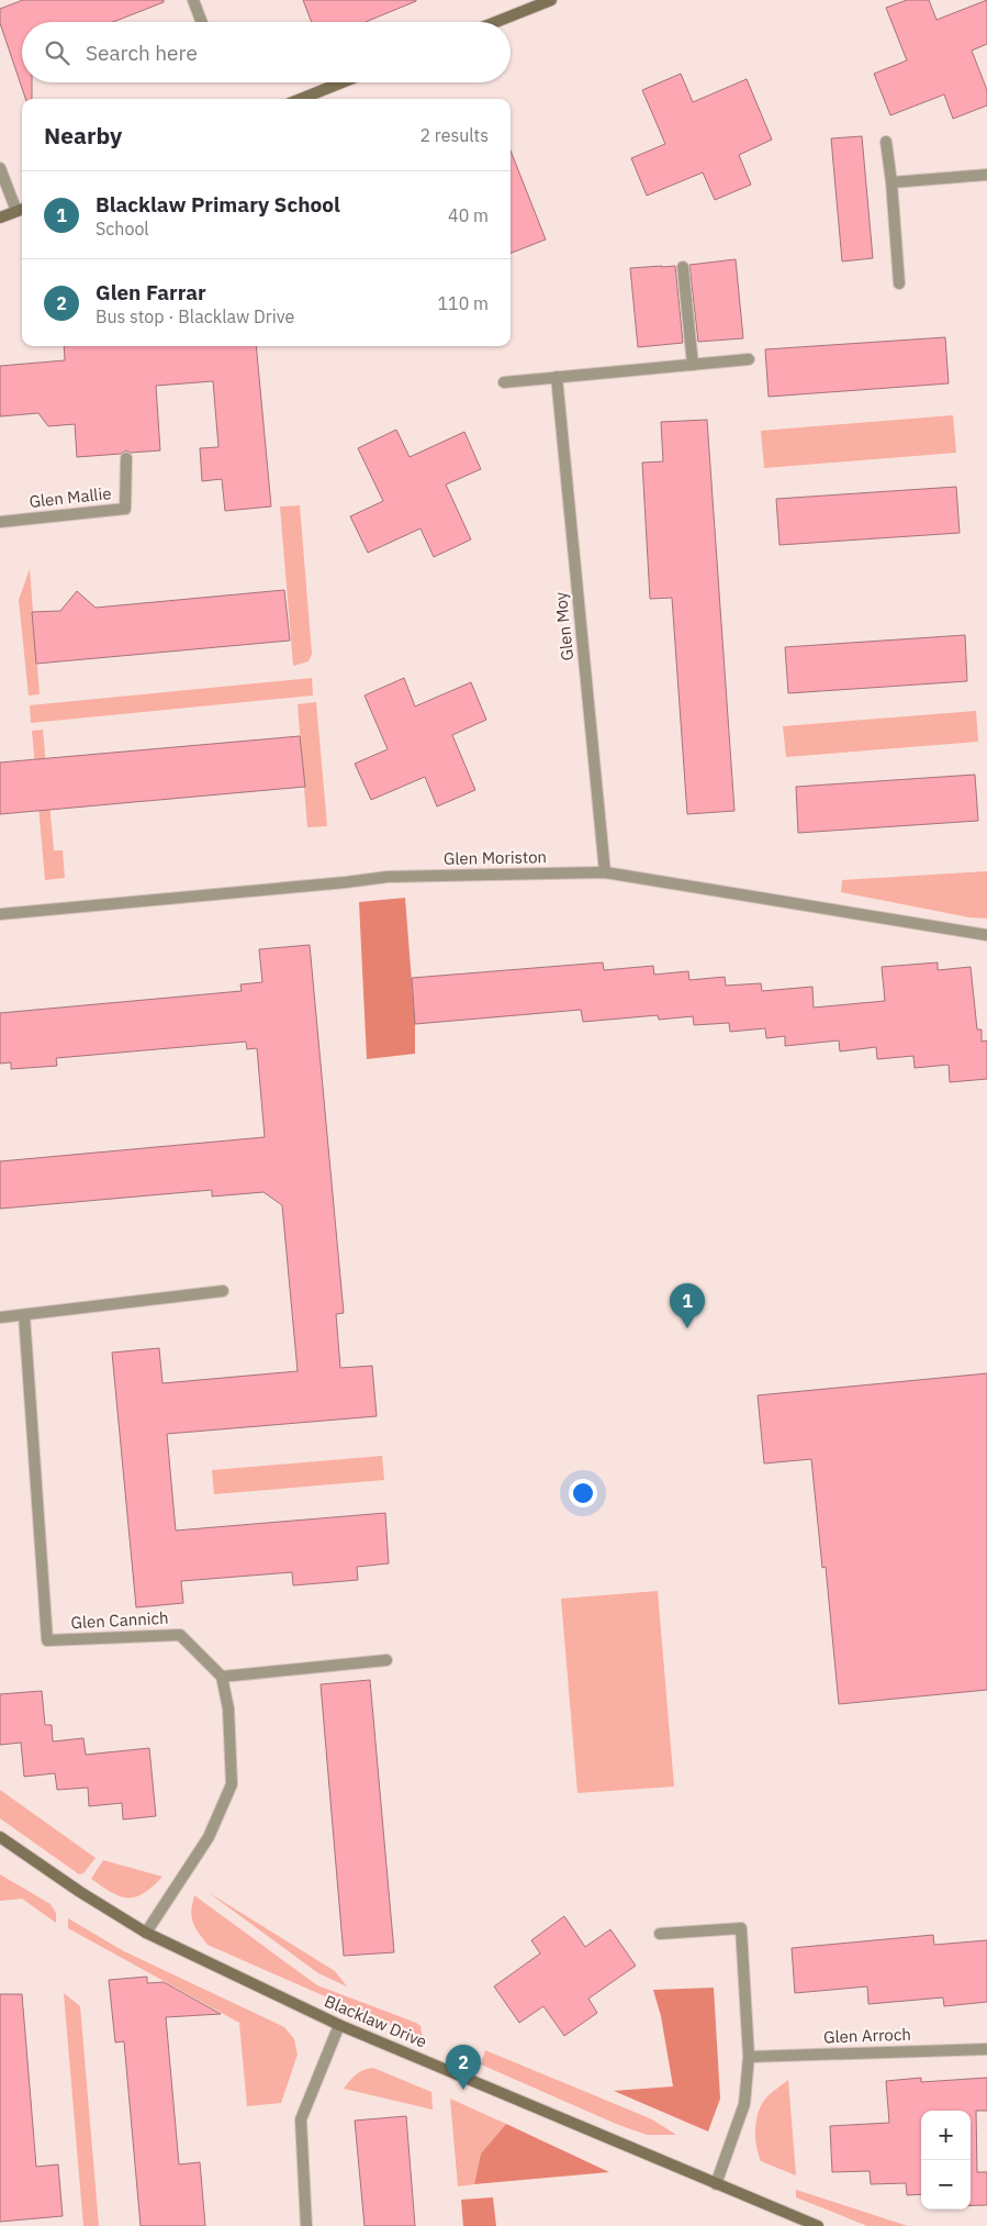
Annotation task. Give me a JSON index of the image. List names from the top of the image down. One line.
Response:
{"streets":{"street":["Glen Mallie","Glen Moy","Glen Moriston","Glen Cannich","Blacklaw Drive","Glen Arroch"]},"crossings":[["Glen Moy","Glen Moriston"]],"page":{"search":"Search here","heading":["Nearby","2 results"],"list":[{"mark":"1","name":"Blacklaw Primary School","note":"School","value":"40 m"},{"mark":"2","name":"Glen Farrar","note":"Bus stop · Blacklaw Drive","value":"110 m"}],"pins":["1","2"],"map_buttons":["+","−"]}}
